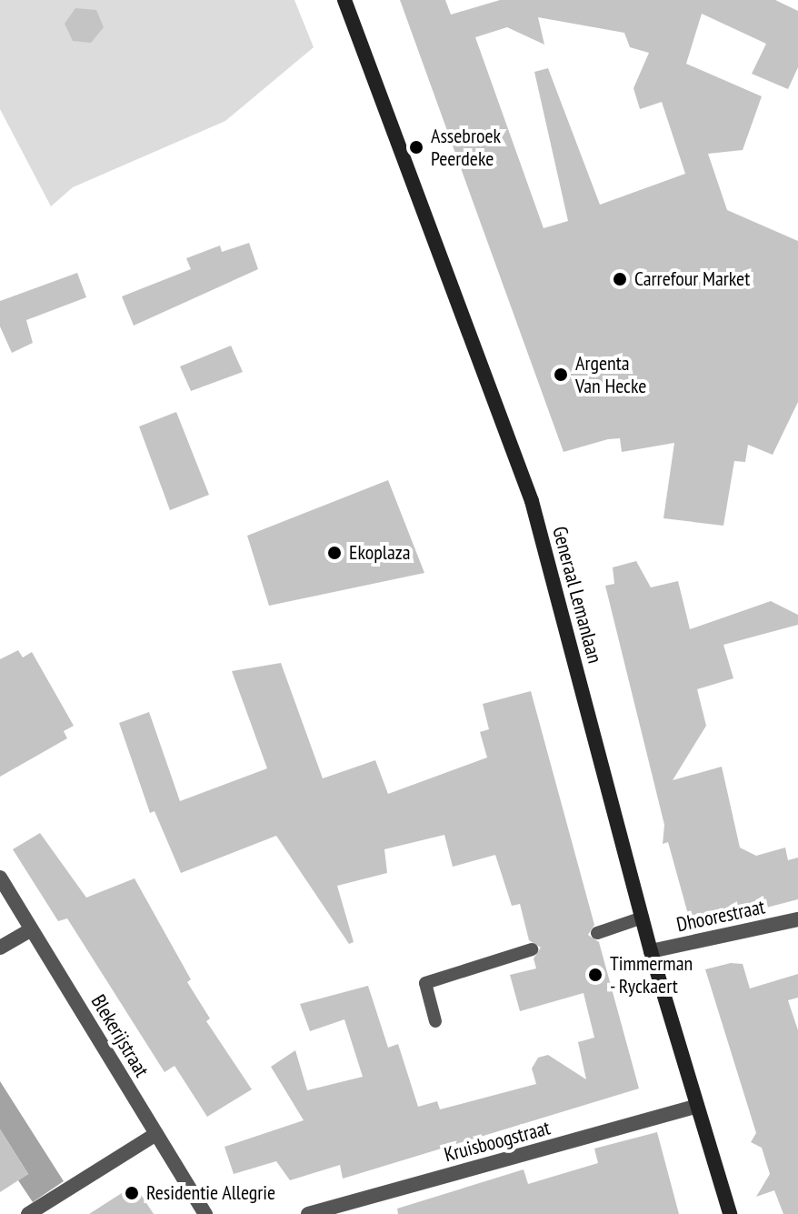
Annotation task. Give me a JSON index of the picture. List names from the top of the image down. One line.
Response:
{"streets":{"main road":["Generaal Lemanlaan"],"street":["Dhoorestraat","Blekerijstraat","Kruisboogstraat"]},"crossings":[["Generaal Lemanlaan","Dhoorestraat"],["Generaal Lemanlaan","Kruisboogstraat"]],"places":["Assebroek Peerdeke","Carrefour Market","Argenta Van Hecke","Ekoplaza","Timmerman - Ryckaert","Residentie Allegrie"]}
